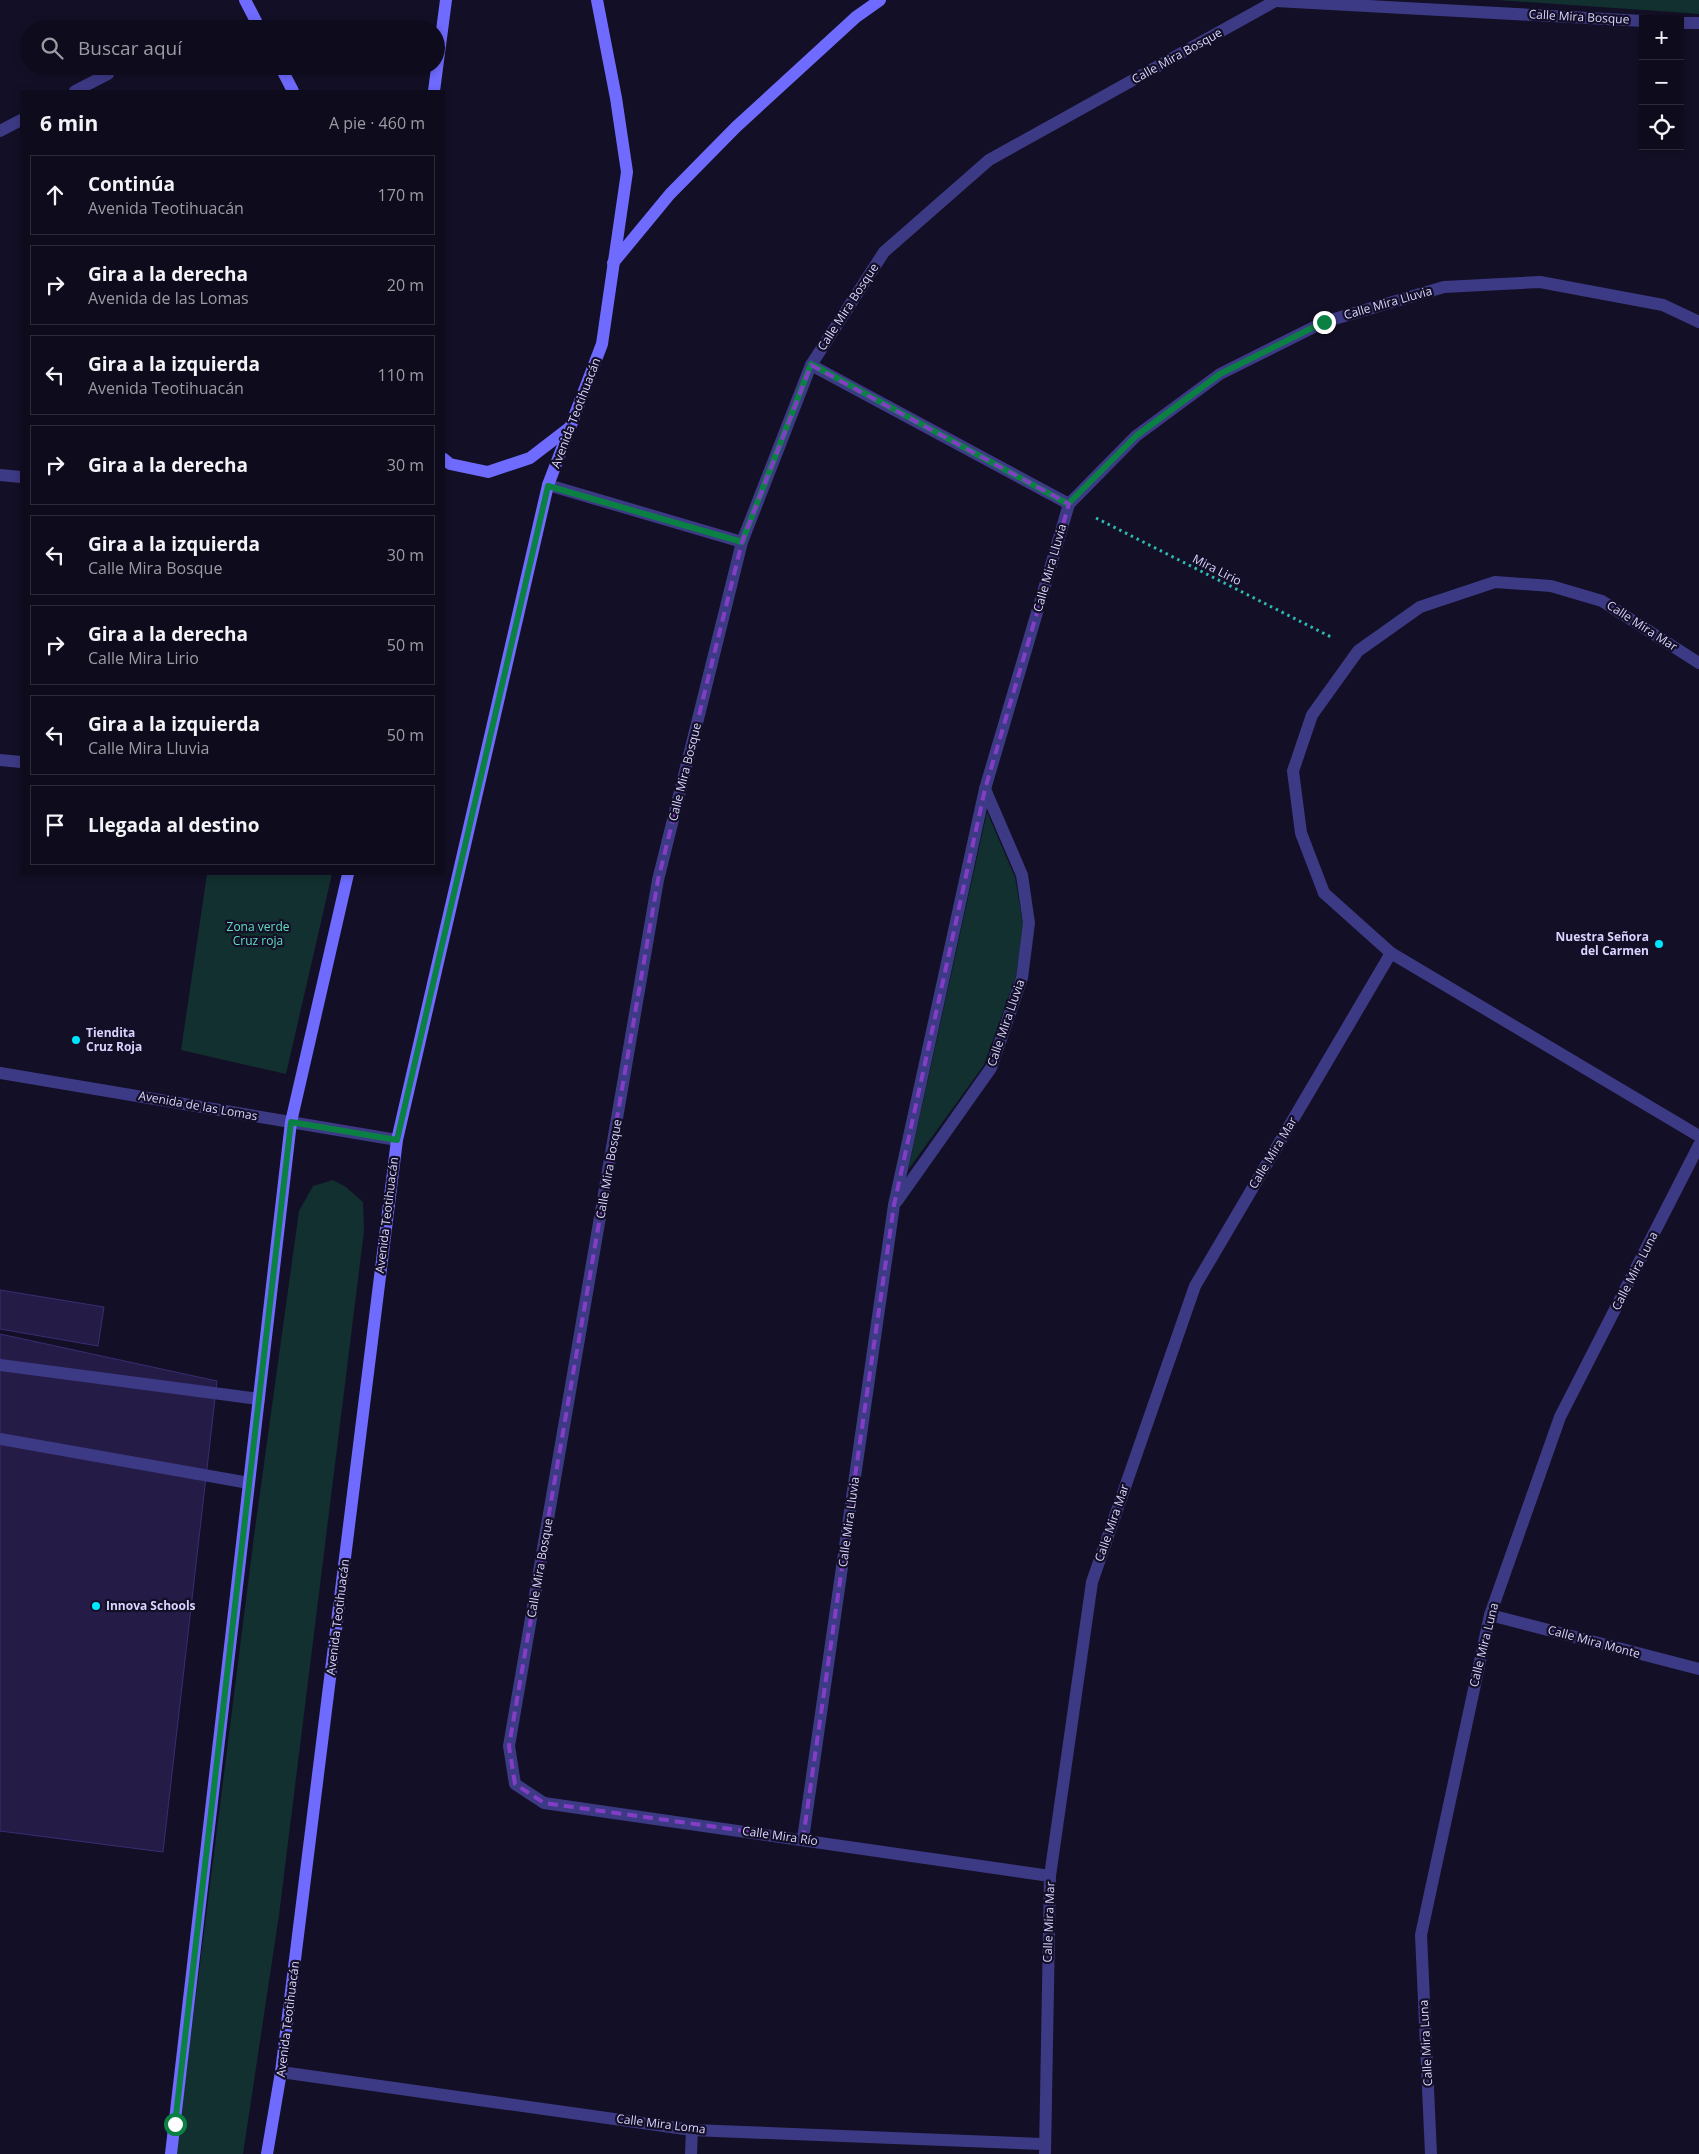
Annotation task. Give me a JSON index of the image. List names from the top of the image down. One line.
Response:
{"streets":{"main road":["Avenida Teotihuacán"],"street":["Calle Mira Bosque","Calle Mira Lluvia","Calle Mira Mar","Avenida de las Lomas","Calle Mira Luna","Calle Mira Monte","Calle Mira Río","Calle Mira Loma"],"path":["Mira Lirio"]},"crossings":[["Calle Mira Bosque","Calle Mira Río"],["Calle Mira Lluvia","Mira Lirio"],["Calle Mira Lluvia","Calle Mira Río"],["Avenida Teotihuacán","Avenida de las Lomas"],["Avenida Teotihuacán","Calle Mira Loma"],["Mira Lirio","Calle Mira Mar"],["Calle Mira Mar","Calle Mira Río"],["Calle Mira Mar","Calle Mira Loma"],["Calle Mira Luna","Calle Mira Monte"]],"parks":["Zona verde Cruz roja"],"places":["Nuestra Señora del Carmen","Tiendita Cruz Roja","Innova Schools"],"page":{"map_buttons":["+","−"],"search":"Buscar aquí","heading":["6 min","A pie · 460 m"],"list":[["Continúa","Avenida Teotihuacán","170 m"],["Gira a la derecha","Avenida de las Lomas","20 m"],["Gira a la izquierda","Avenida Teotihuacán","110 m"],["Gira a la derecha","30 m"],["Gira a la izquierda","Calle Mira Bosque","30 m"],["Gira a la derecha","Calle Mira Lirio","50 m"],["Gira a la izquierda","Calle Mira Lluvia","50 m"],"Llegada al destino"]}}
